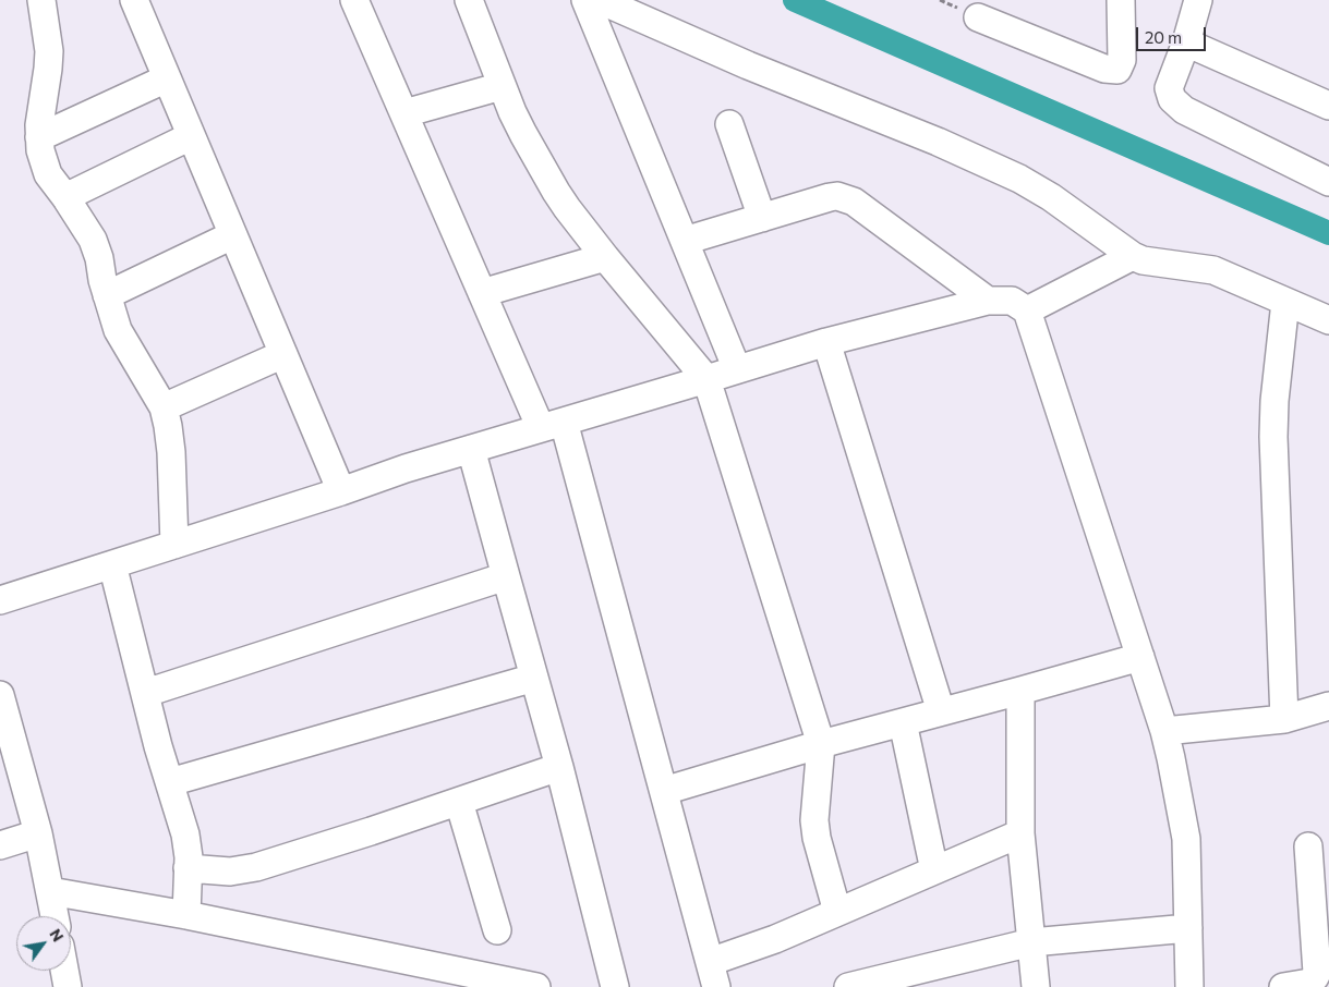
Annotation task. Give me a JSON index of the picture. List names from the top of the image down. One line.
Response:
{"scale_bar":"20 m","north":"top right"}
